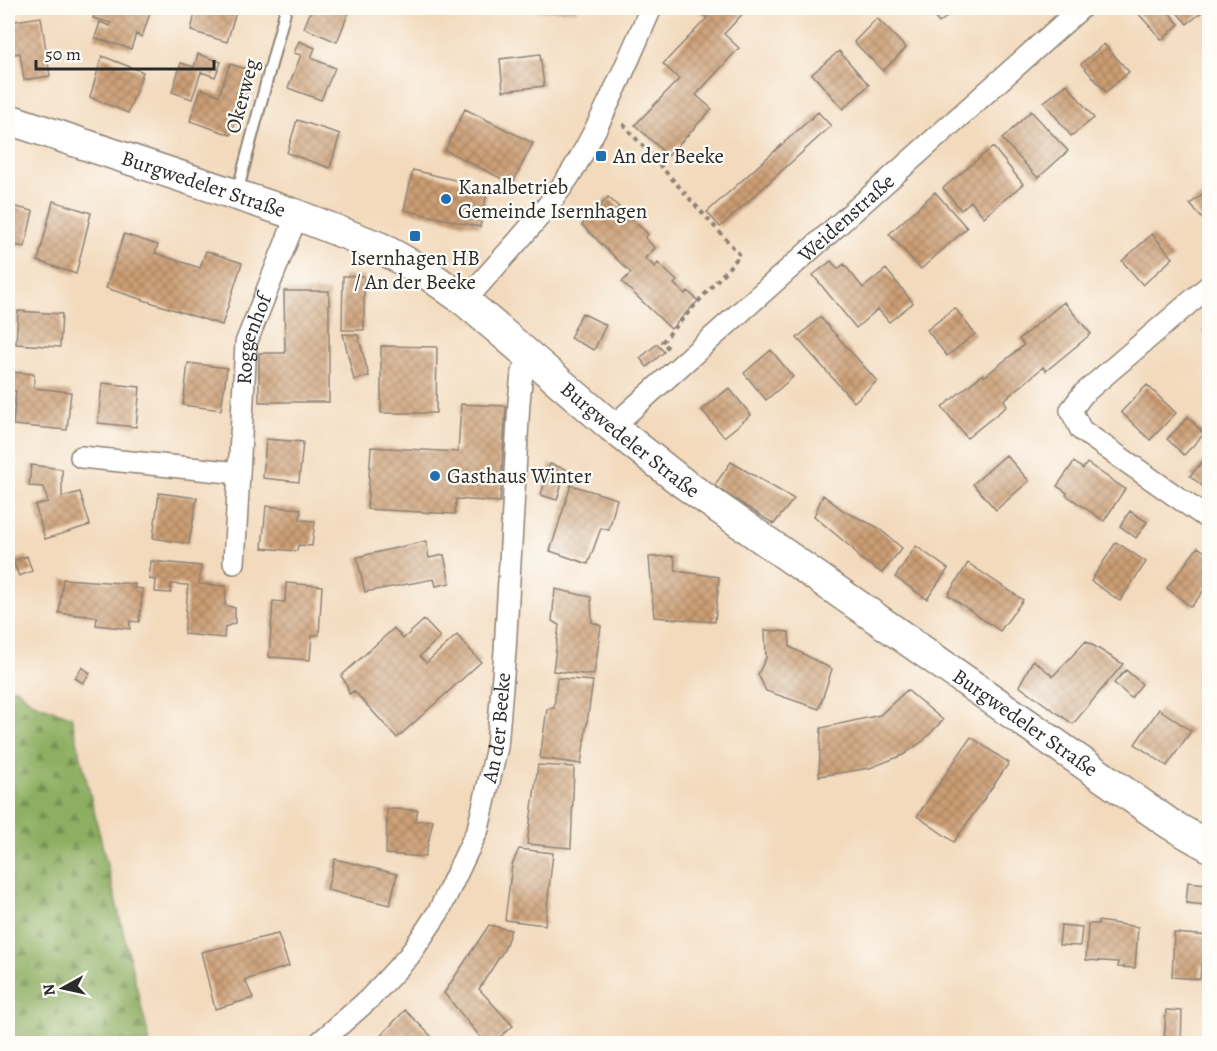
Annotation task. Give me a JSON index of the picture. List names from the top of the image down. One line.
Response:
{"streets":{"main road":["Burgwedeler Straße"],"street":["Weidenstraße","Roggenhof","An der Beeke"],"lane":["Okerweg"]},"crossings":[["Okerweg","Burgwedeler Straße"],["Burgwedeler Straße","Weidenstraße"],["Burgwedeler Straße","Roggenhof"],["Burgwedeler Straße","An der Beeke"]],"places":{"transit":["An der Beeke","Isernhagen HB / An der Beeke"],"other":["Kanalbetrieb Gemeinde Isernhagen","Gasthaus Winter"]},"scale_bar":"50 m","north":"left"}
